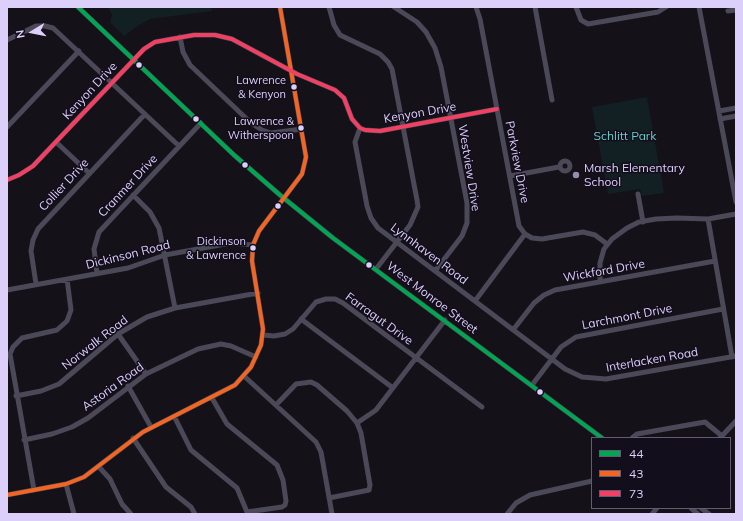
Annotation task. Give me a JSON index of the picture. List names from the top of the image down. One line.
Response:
{"streets":{"street":["Kenyon Drive","Parkview Drive","Westview Drive","Collier Drive","Cranmer Drive","Lynnhaven Road","Dickinson Road","Wickford Drive","West Monroe Street","Larchmont Drive","Farragut Drive","Norwalk Road","Interlacken Road","Astoria Road"]},"crossings":[["Kenyon Drive","Parkview Drive"],["Kenyon Drive","Westview Drive"],["Kenyon Drive","Lynnhaven Road"],["Kenyon Drive","West Monroe Street"],["Westview Drive","Lynnhaven Road"],["Collier Drive","Dickinson Road"],["Cranmer Drive","Dickinson Road"],["Cranmer Drive","West Monroe Street"],["Lynnhaven Road","Wickford Drive"],["Lynnhaven Road","Larchmont Drive"],["Lynnhaven Road","Interlacken Road"],["West Monroe Street","Larchmont Drive"],["Larchmont Drive","Interlacken Road"]],"parks":["Schlitt Park"],"places":["Lawrence & Kenyon","Lawrence & Witherspoon","Marsh Elementary School","Dickinson & Lawrence"],"lines":["transit line 44","transit line 43","transit line 73"],"legend":["44","43","73"],"north":"left"}
